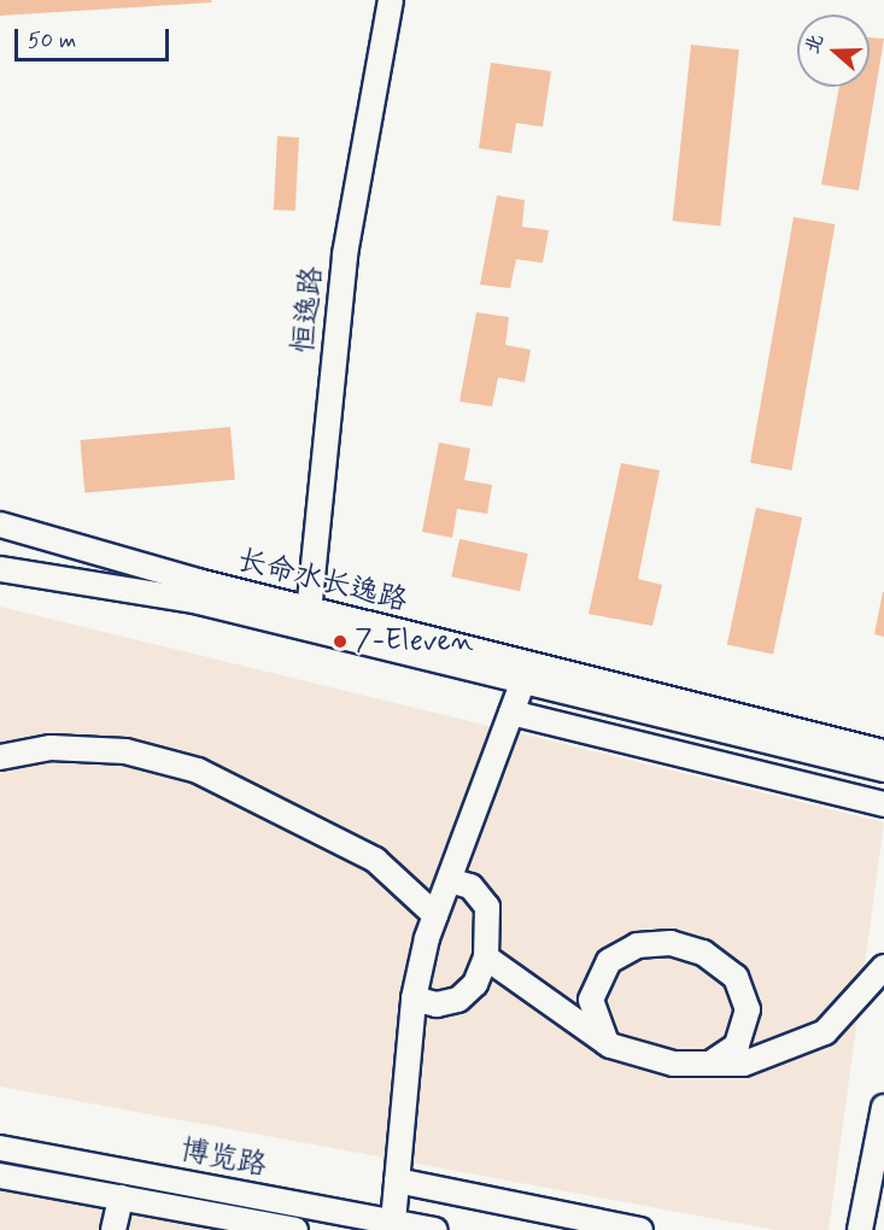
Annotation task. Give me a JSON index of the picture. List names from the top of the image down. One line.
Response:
{"streets":{"street":["恒逸路","长命水长逸路","博览路"]},"crossings":[["恒逸路","长命水长逸路"]],"places":["7-Eleven"],"scale_bar":"50 m","north":"left"}
